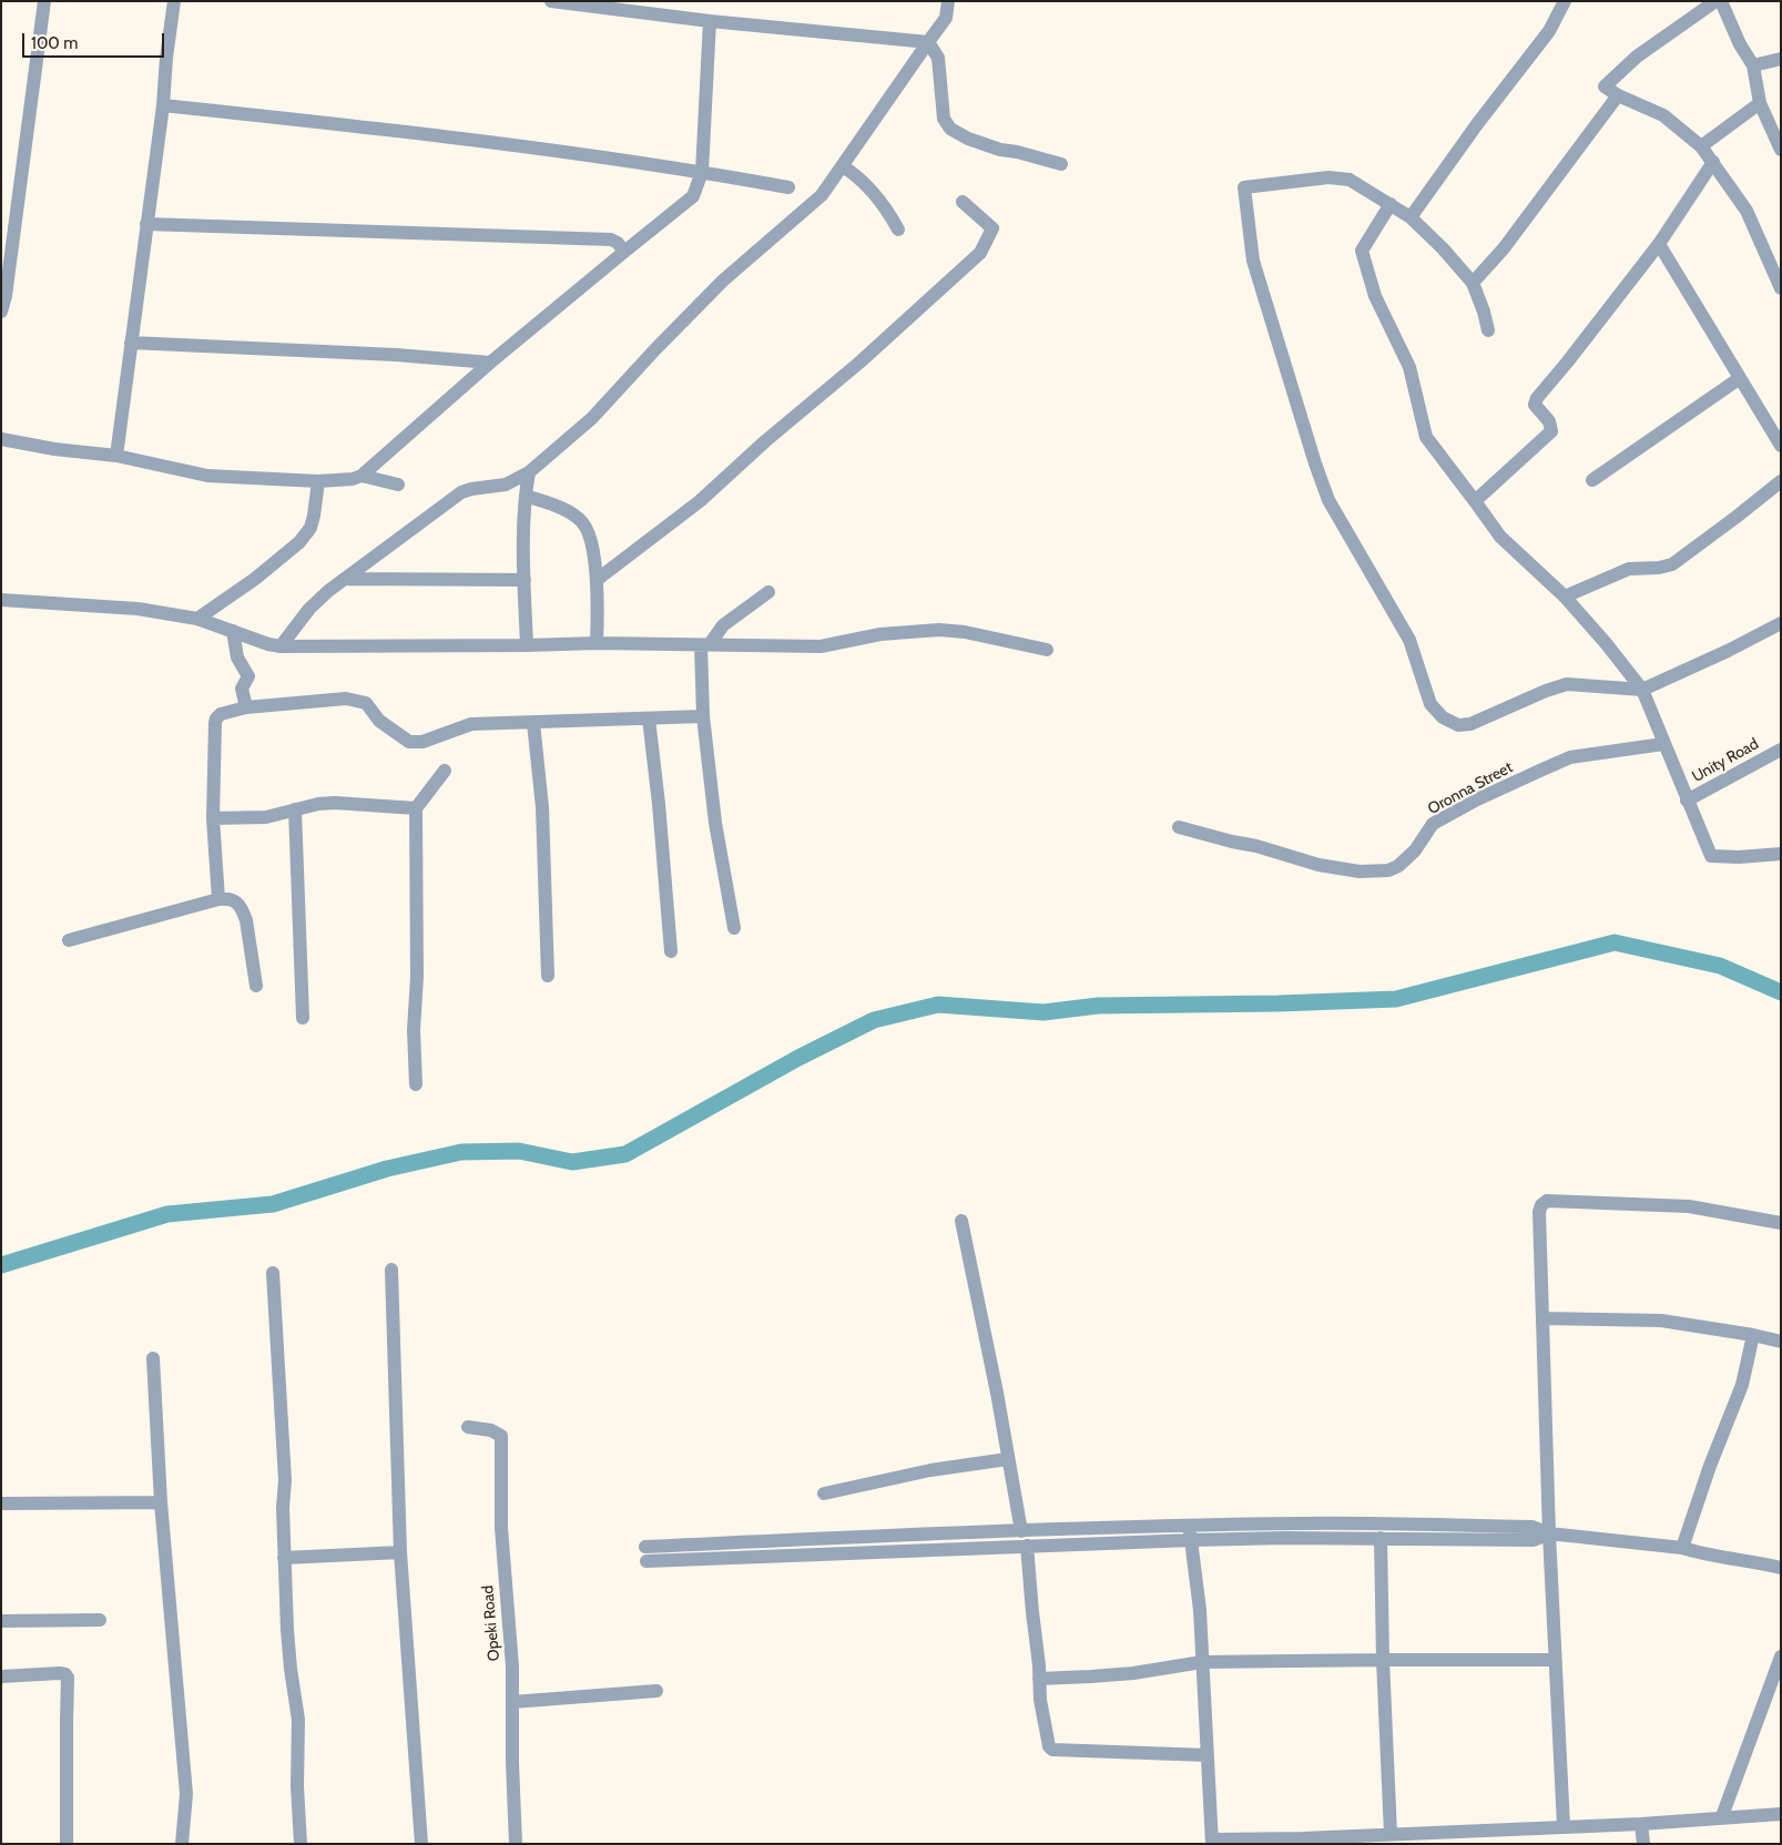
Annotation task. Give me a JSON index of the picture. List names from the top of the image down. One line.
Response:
{"streets":{"street":["Unity Road","Oronna Street","Opeki Road"]},"scale_bar":"100 m"}
